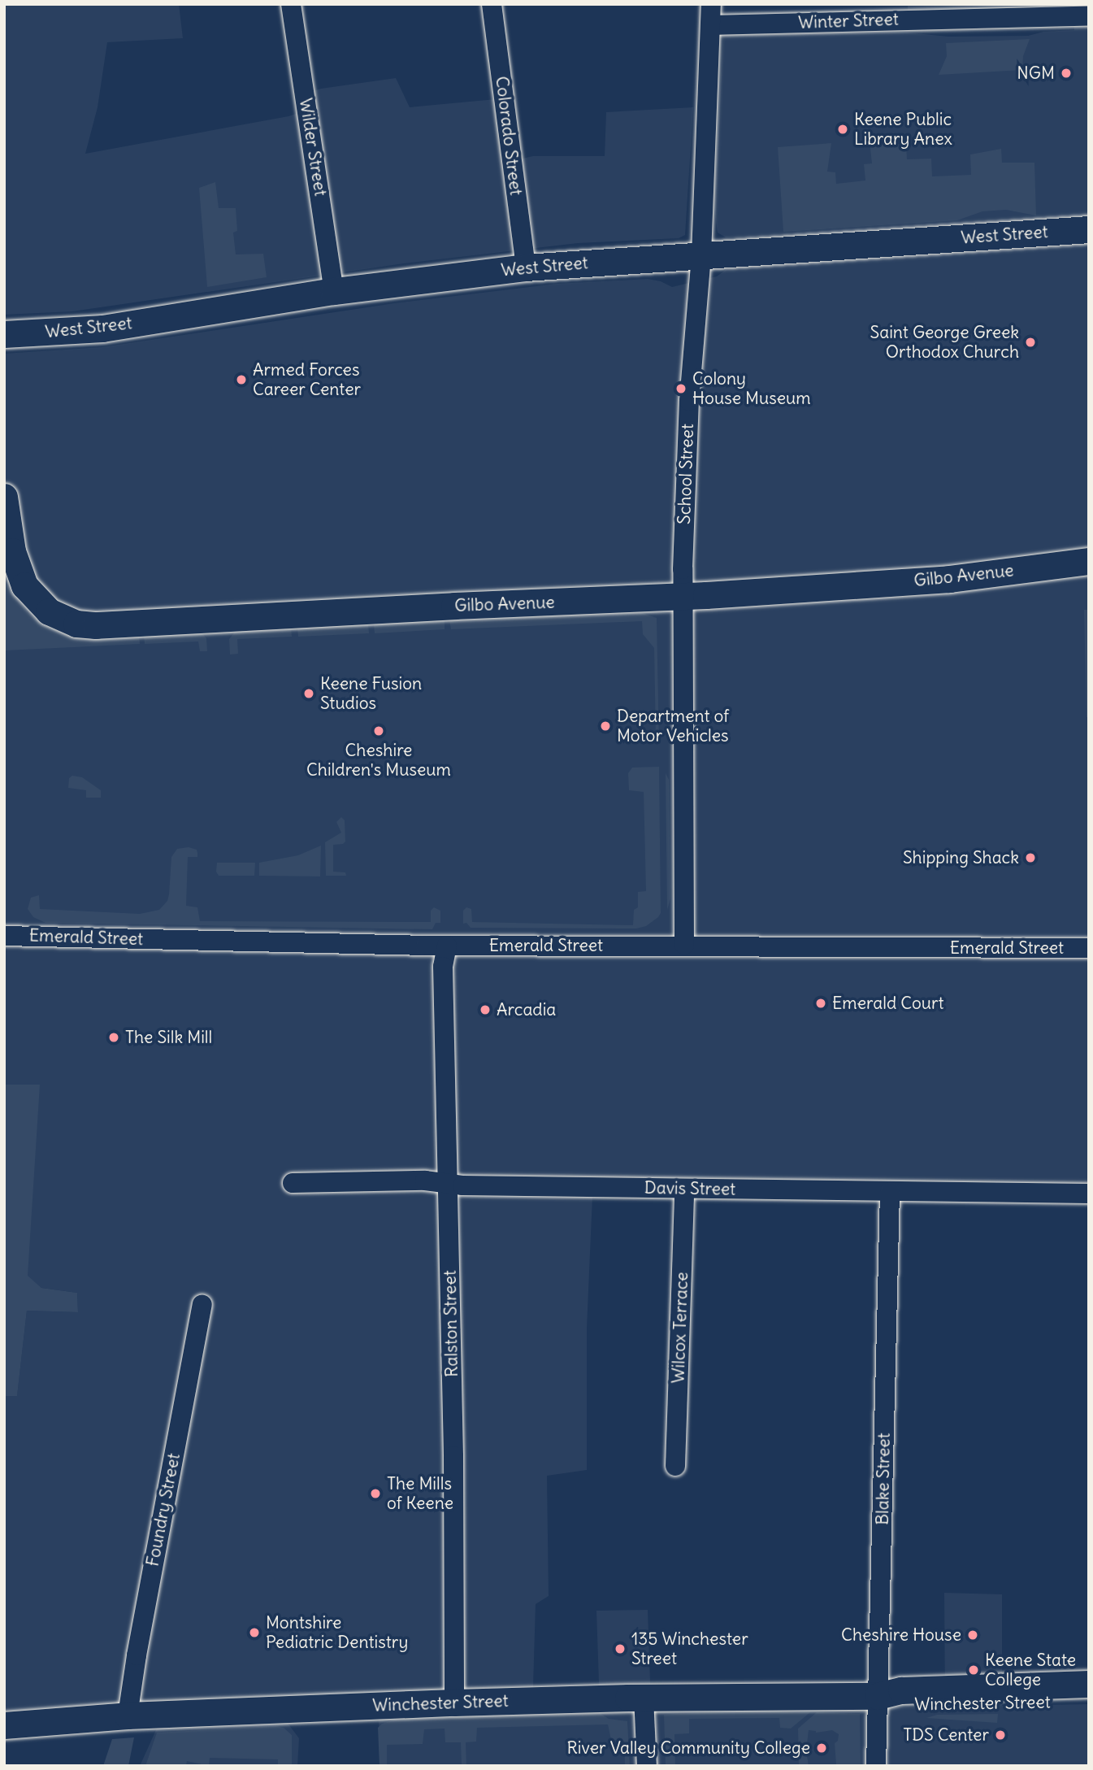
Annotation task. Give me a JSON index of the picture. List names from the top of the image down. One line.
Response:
{"streets":{"street":["Winter Street","Colorado Street","Wilder Street","West Street","School Street","Gilbo Avenue","Emerald Street","Davis Street","Ralston Street","Wilcox Terrace","Blake Street","Foundry Street","Winchester Street"]},"crossings":[["Winter Street","School Street"],["Colorado Street","West Street"],["Wilder Street","West Street"],["West Street","School Street"],["School Street","Gilbo Avenue"],["School Street","Emerald Street"],["Emerald Street","Ralston Street"],["Davis Street","Ralston Street"],["Davis Street","Wilcox Terrace"],["Davis Street","Blake Street"],["Ralston Street","Winchester Street"],["Blake Street","Winchester Street"],["Foundry Street","Winchester Street"]],"places":["NGM","Keene Public Library Anex","Saint George Greek Orthodox Church","Armed Forces Career Center","Colony House Museum","Keene Fusion Studios","Department of Motor Vehicles","Cheshire Children's Museum","Shipping Shack","Emerald Court","Arcadia","The Silk Mill","The Mills of Keene","Montshire Pediatric Dentistry","Cheshire House","135 Winchester Street","Keene State College","TDS Center","River Valley Community College"]}
